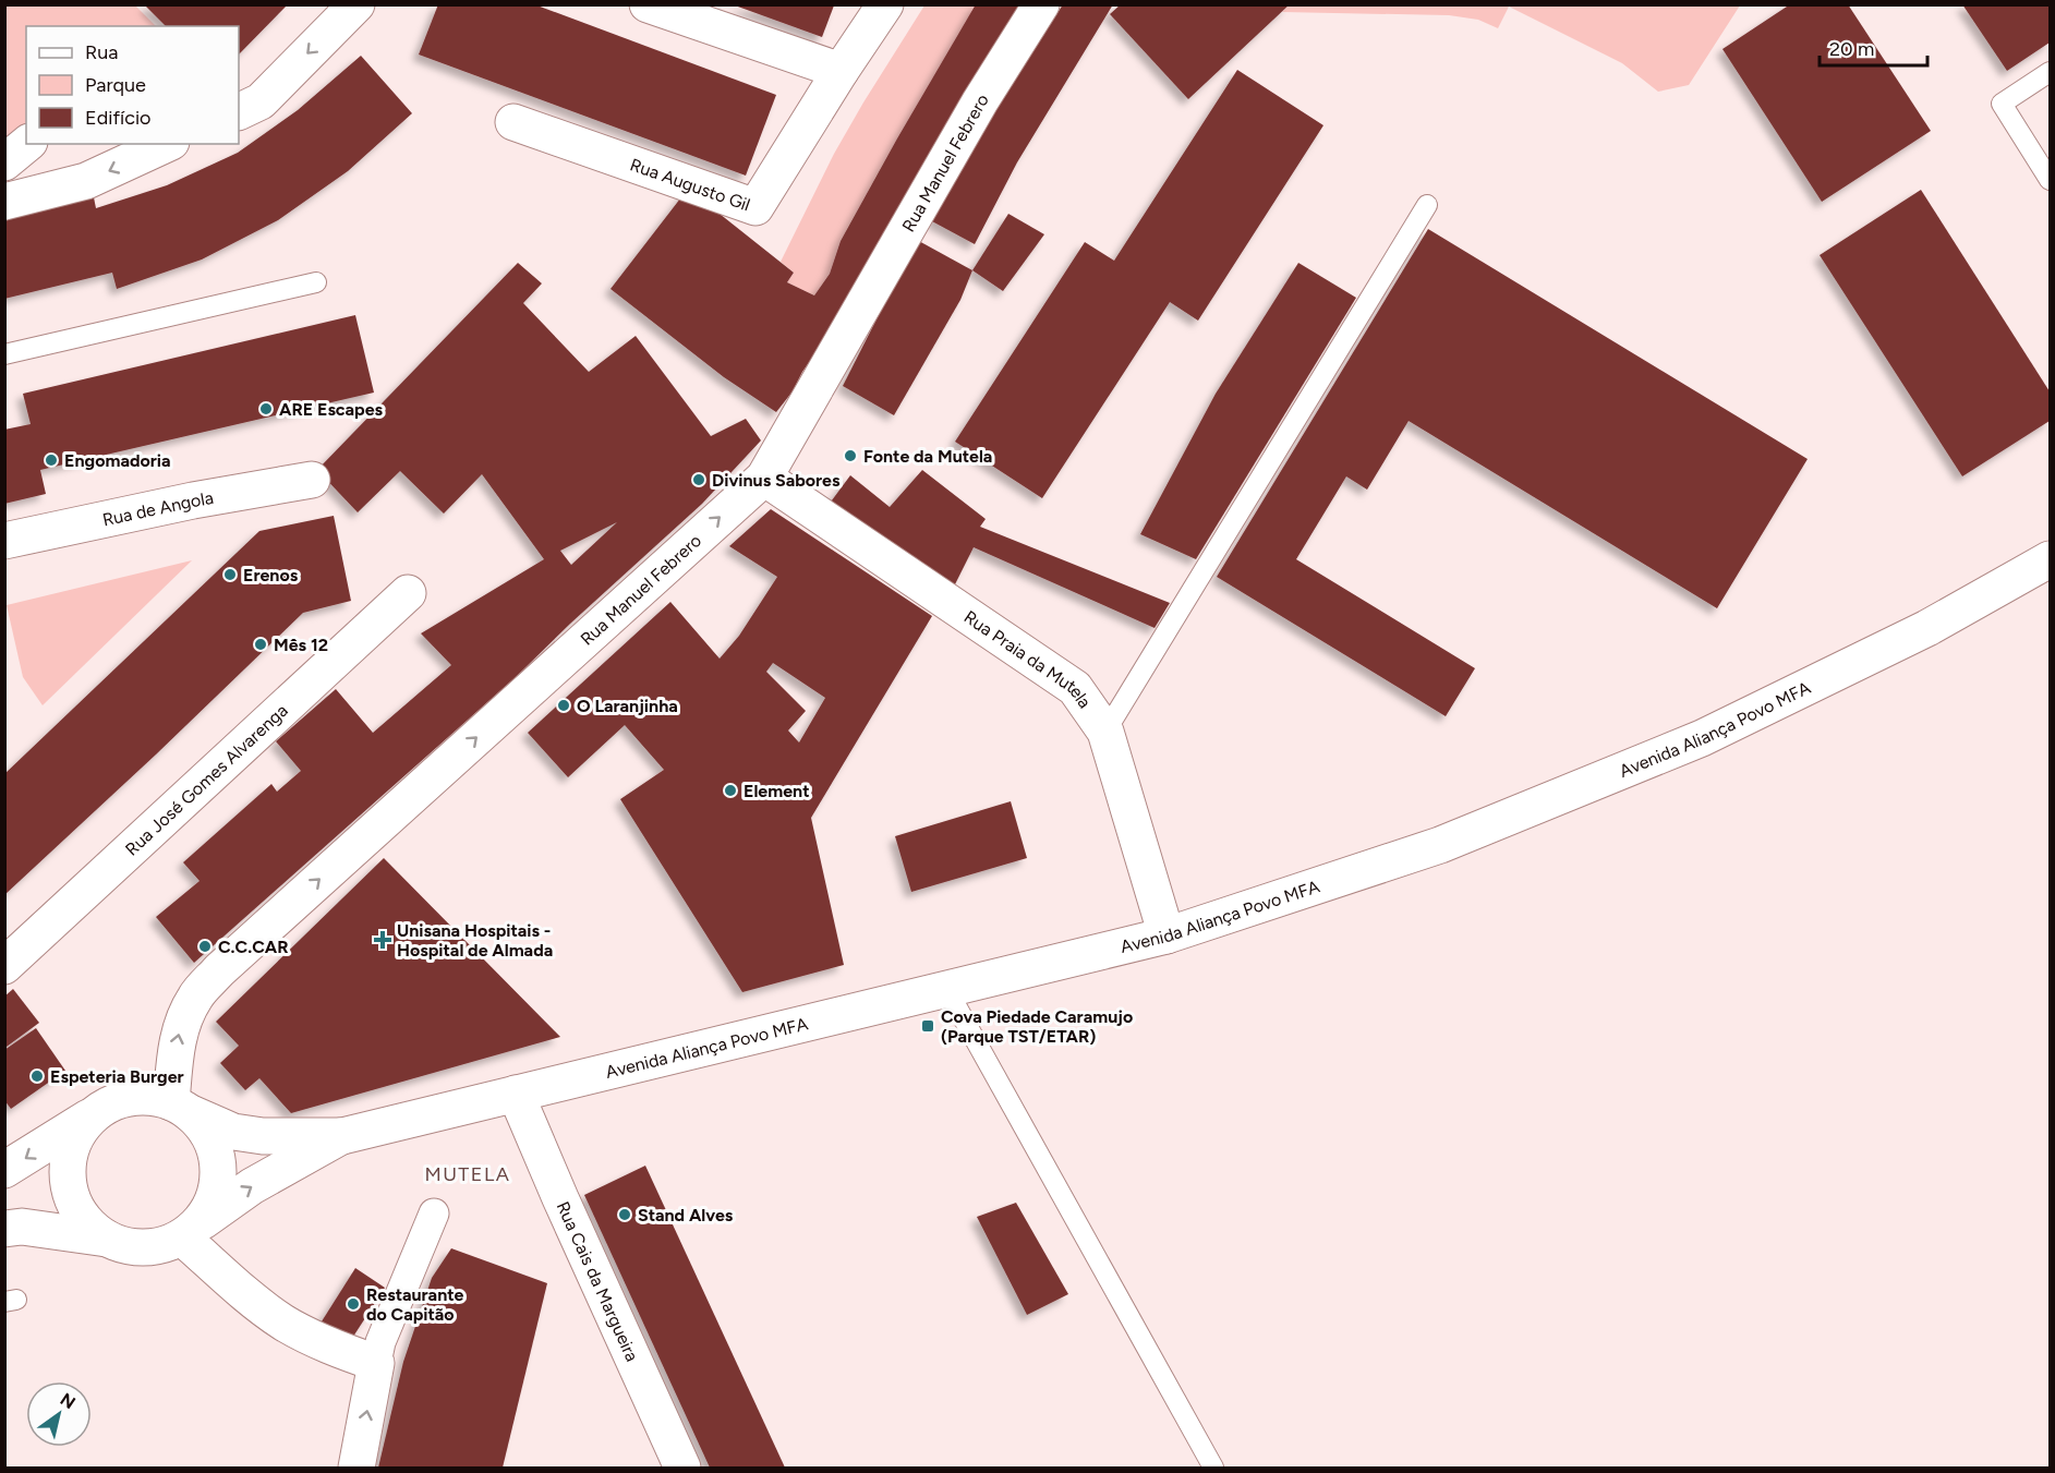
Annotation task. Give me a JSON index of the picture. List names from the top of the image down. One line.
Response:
{"streets":{"street":["Rua Manuel Febrero","Rua Augusto Gil","Rua de Angola","Rua Praia da Mutela","Avenida Aliança Povo MFA","Rua José Gomes Alvarenga","Rua Cais da Margueira"]},"crossings":[["Rua Manuel Febrero","Rua Praia da Mutela"],["Rua Manuel Febrero","Avenida Aliança Povo MFA"],["Rua Praia da Mutela","Avenida Aliança Povo MFA"],["Avenida Aliança Povo MFA","Rua Cais da Margueira"]],"one_way":["Rua Manuel Febrero"],"districts":["MUTELA"],"places":{"other":["ARE Escapes","Fonte da Mutela","Engomadoria","Divinus Sabores","Erenos","Mês 12","O Laranjinha","Element","C.C.CAR","Espeteria Burger","Stand Alves","Restaurante do Capitão"],"health":["Unisana Hospitais - Hospital de Almada"],"transit":["Cova Piedade Caramujo (Parque TST/ETAR)"]},"legend":["Rua","Parque","Edifício"],"scale_bar":"20 m","north":"top right"}
